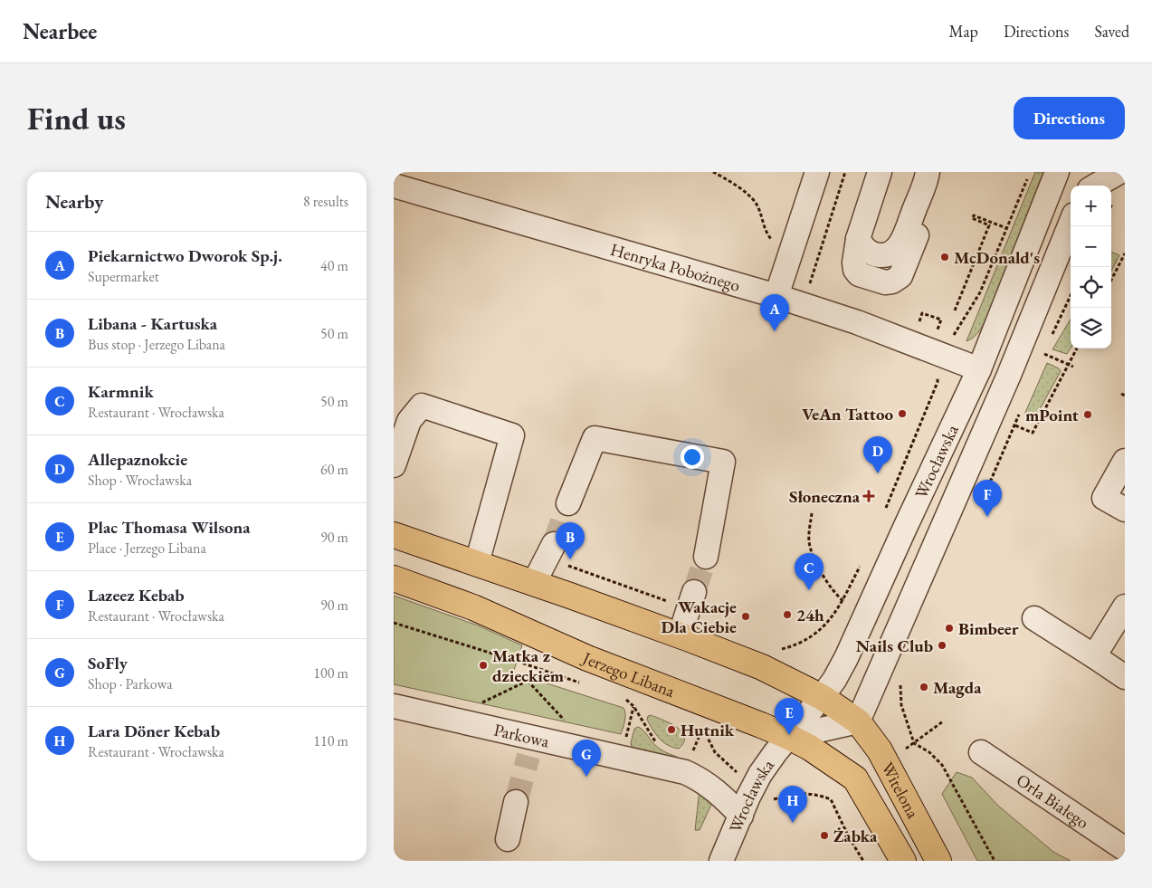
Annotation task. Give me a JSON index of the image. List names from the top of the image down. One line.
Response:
{"streets":{"main road":["Jerzego Libana","Witelona"],"street":["Henryka Pobożnego","Wrocławska","Parkowa","Orła Białego"]},"crossings":[["Henryka Pobożnego","Wrocławska"],["Wrocławska","Jerzego Libana"],["Wrocławska","Parkowa"],["Wrocławska","Witelona"],["Jerzego Libana","Witelona"]],"places":{"other":["McDonald's","VeAn Tattoo","mPoint","24h","Wakacje Dla Ciebie","Bimbeer","Nails Club","Matka z dzieckiem","Magda","Hutnik","Żabka"],"health":["Słoneczna"]},"page":{"header":"Nearbee","nav":["Map","Directions","Saved"],"buttons":"Directions","title":"Find us","heading":["Nearby","8 results"],"map_buttons":["+","−"],"list":[{"mark":"A","name":"Piekarnictwo Dworok Sp.j.","note":"Supermarket","value":"40 m"},{"mark":"B","name":"Libana - Kartuska","note":"Bus stop · Jerzego Libana","value":"50 m"},{"mark":"C","name":"Karmnik","note":"Restaurant · Wrocławska","value":"50 m"},{"mark":"D","name":"Allepaznokcie","note":"Shop · Wrocławska","value":"60 m"},{"mark":"E","name":"Plac Thomasa Wilsona","note":"Place · Jerzego Libana","value":"90 m"},{"mark":"F","name":"Lazeez Kebab","note":"Restaurant · Wrocławska","value":"90 m"},{"mark":"G","name":"SoFly","note":"Shop · Parkowa","value":"100 m"},{"mark":"H","name":"Lara Döner Kebab","note":"Restaurant · Wrocławska","value":"110 m"}],"pins":["A","D","F","B","C","E","G","H"]}}
